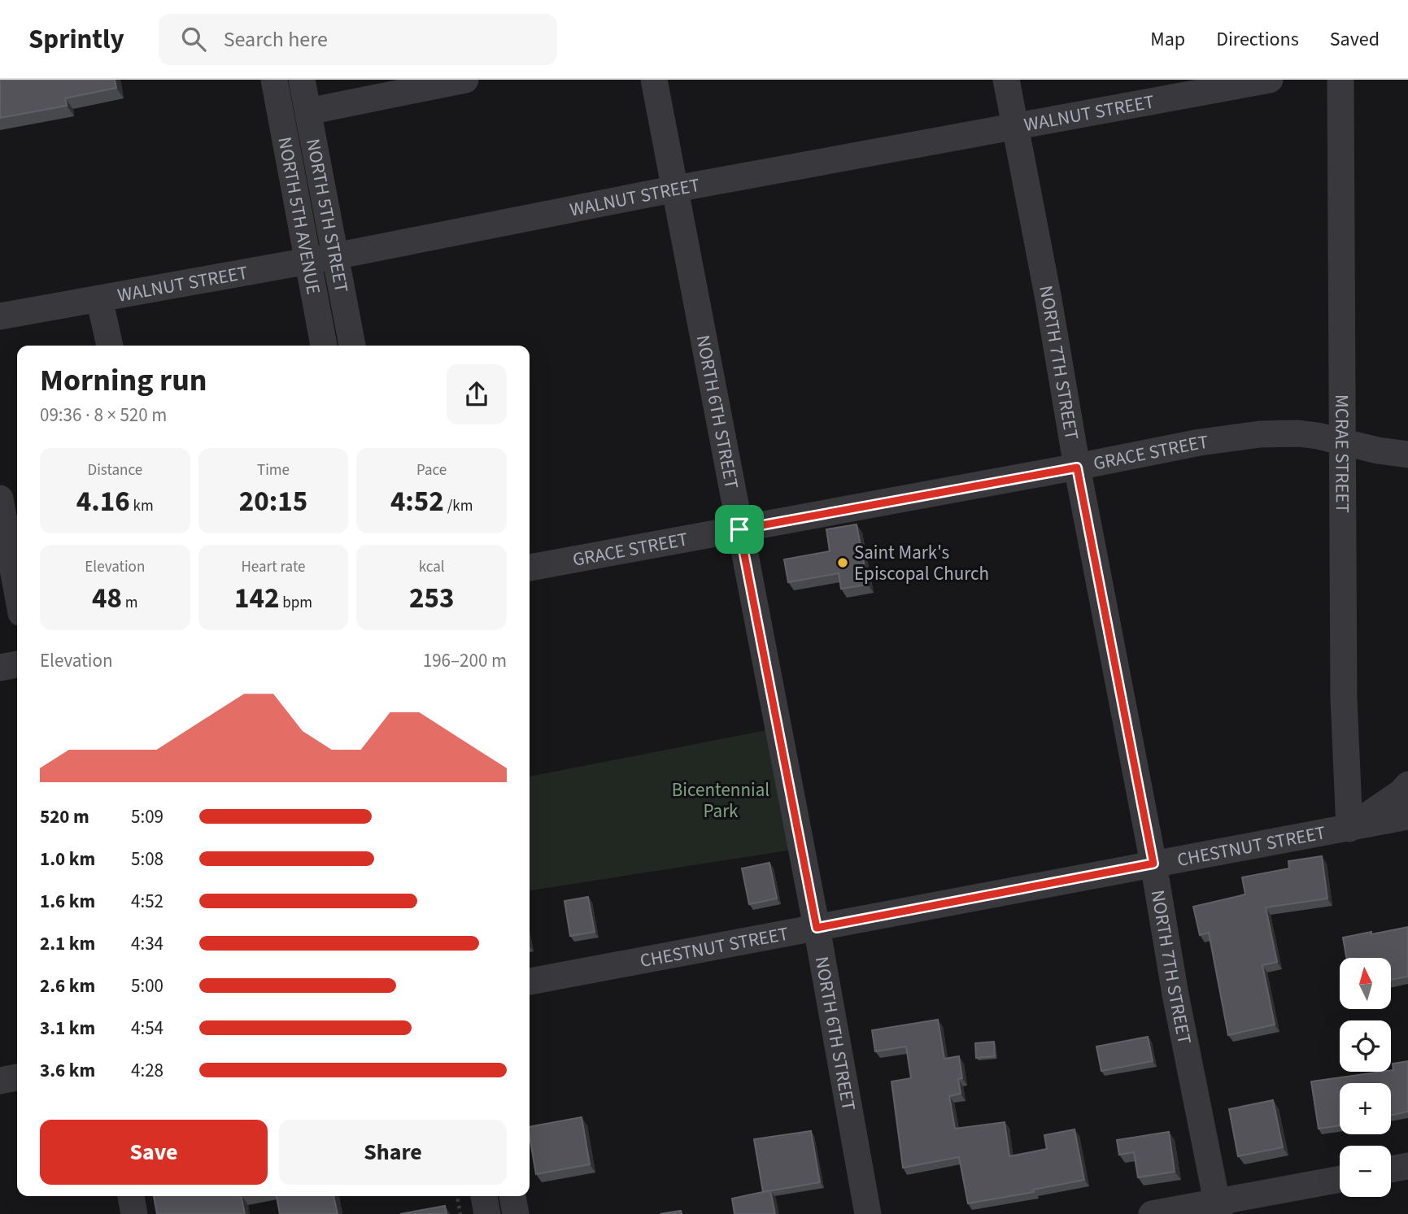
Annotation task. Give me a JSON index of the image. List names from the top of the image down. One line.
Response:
{"streets":{"street":["WALNUT STREET","NORTH 5TH AVENUE","NORTH 5TH STREET","NORTH 7TH STREET","NORTH 6TH STREET","GRACE STREET","MCRAE STREET","CHESTNUT STREET"]},"crossings":[["WALNUT STREET","NORTH 5TH AVENUE"],["WALNUT STREET","NORTH 5TH STREET"],["WALNUT STREET","NORTH 7TH STREET"],["WALNUT STREET","NORTH 6TH STREET"],["NORTH 7TH STREET","GRACE STREET"],["NORTH 7TH STREET","CHESTNUT STREET"],["NORTH 6TH STREET","GRACE STREET"],["NORTH 6TH STREET","CHESTNUT STREET"],["GRACE STREET","MCRAE STREET"],["MCRAE STREET","CHESTNUT STREET"]],"parks":["Bicentennial Park"],"places":["Saint Mark's Episcopal Church"],"north":"top","page":{"header":"Sprintly","search":"Search here","nav":["Map","Directions","Saved"],"heading":["Morning run","09:36 · 8 × 520 m"],"stats":[["Distance","4.16 km"],["Time","20:15"],["Pace","4:52 /km"],["Elevation","48 m"],["Heart rate","142 bpm"],["kcal","253"]],"chart":["Elevation","196–200 m"],"list":[{"name":"520 m","note":"5:09"},{"name":"1.0 km","note":"5:08"},{"name":"1.6 km","note":"4:52"},{"name":"2.1 km","note":"4:34"},{"name":"2.6 km","note":"5:00"},{"name":"3.1 km","note":"4:54"},{"name":"3.6 km","note":"4:28"}],"map_buttons":["+","−"],"buttons":["Save","Share"]}}
